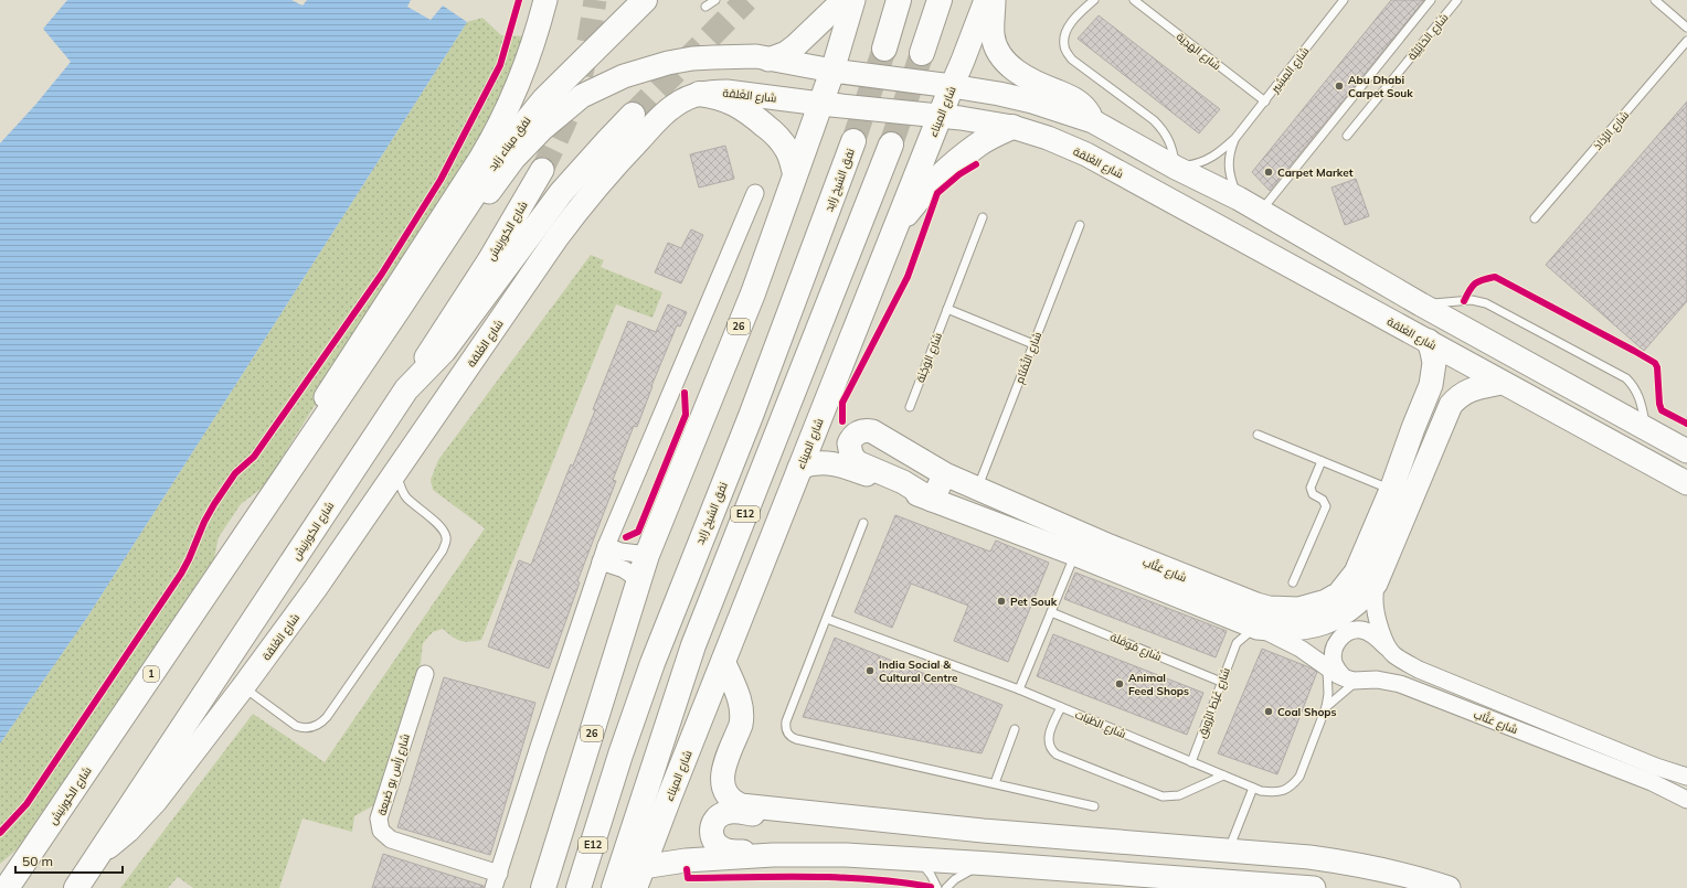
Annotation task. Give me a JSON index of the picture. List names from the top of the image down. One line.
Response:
{"streets":{"main road":["شارع الغَلقة","شارع الميناء","نفق ميناء زايد","نفق الشيخ زايد","شارع الكورنيش","26","E12","شارع عَتَّاب","1"],"street":["شارع رَأس بو ضَبعة"],"lane":["شارع الحَايْلِيَّة","شارع الهَدِيَة","شارع المِشِير","شارع الرَّذاذ","شارع الوَجْنَة","شارع التَّمْتَام","شارع مُوقَلَة","شارع غَيْط الرِّويق","شارع الظبات"]},"crossings":[["شارع الهَدِيَة","شارع المِشِير"],["شارع الغَلقة","شارع الميناء"],["شارع الغَلقة","شارع الكورنيش"],["شارع الغَلقة","26"],["شارع الغَلقة","شارع عَتَّاب"],["شارع الميناء","شارع عَتَّاب"],["نفق ميناء زايد","شارع الكورنيش"],["شارع التَّمْتَام","شارع عَتَّاب"],["شارع عَتَّاب","شارع غَيْط الرِّويق"],["شارع عَتَّاب","شارع الظبات"],["شارع مُوقَلَة","شارع غَيْط الرِّويق"],["شارع غَيْط الرِّويق","شارع الظبات"]],"places":["Abu Dhabi Carpet Souk","Carpet Market","Pet Souk","India Social & Cultural Centre","Animal Feed Shops","Coal Shops"],"scale_bar":"50 m"}
